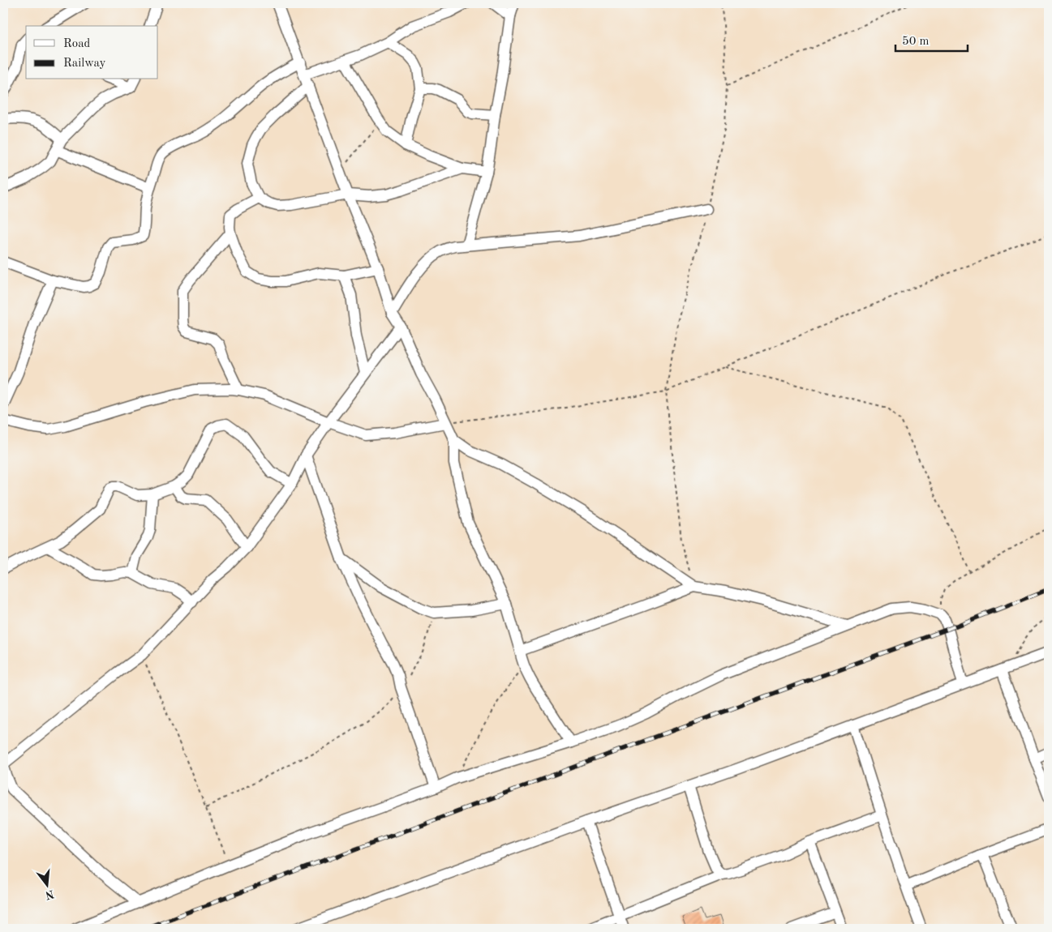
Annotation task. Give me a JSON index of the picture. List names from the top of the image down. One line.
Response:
{"legend":["Road","Railway"],"scale_bar":"50 m","north":"bottom"}
